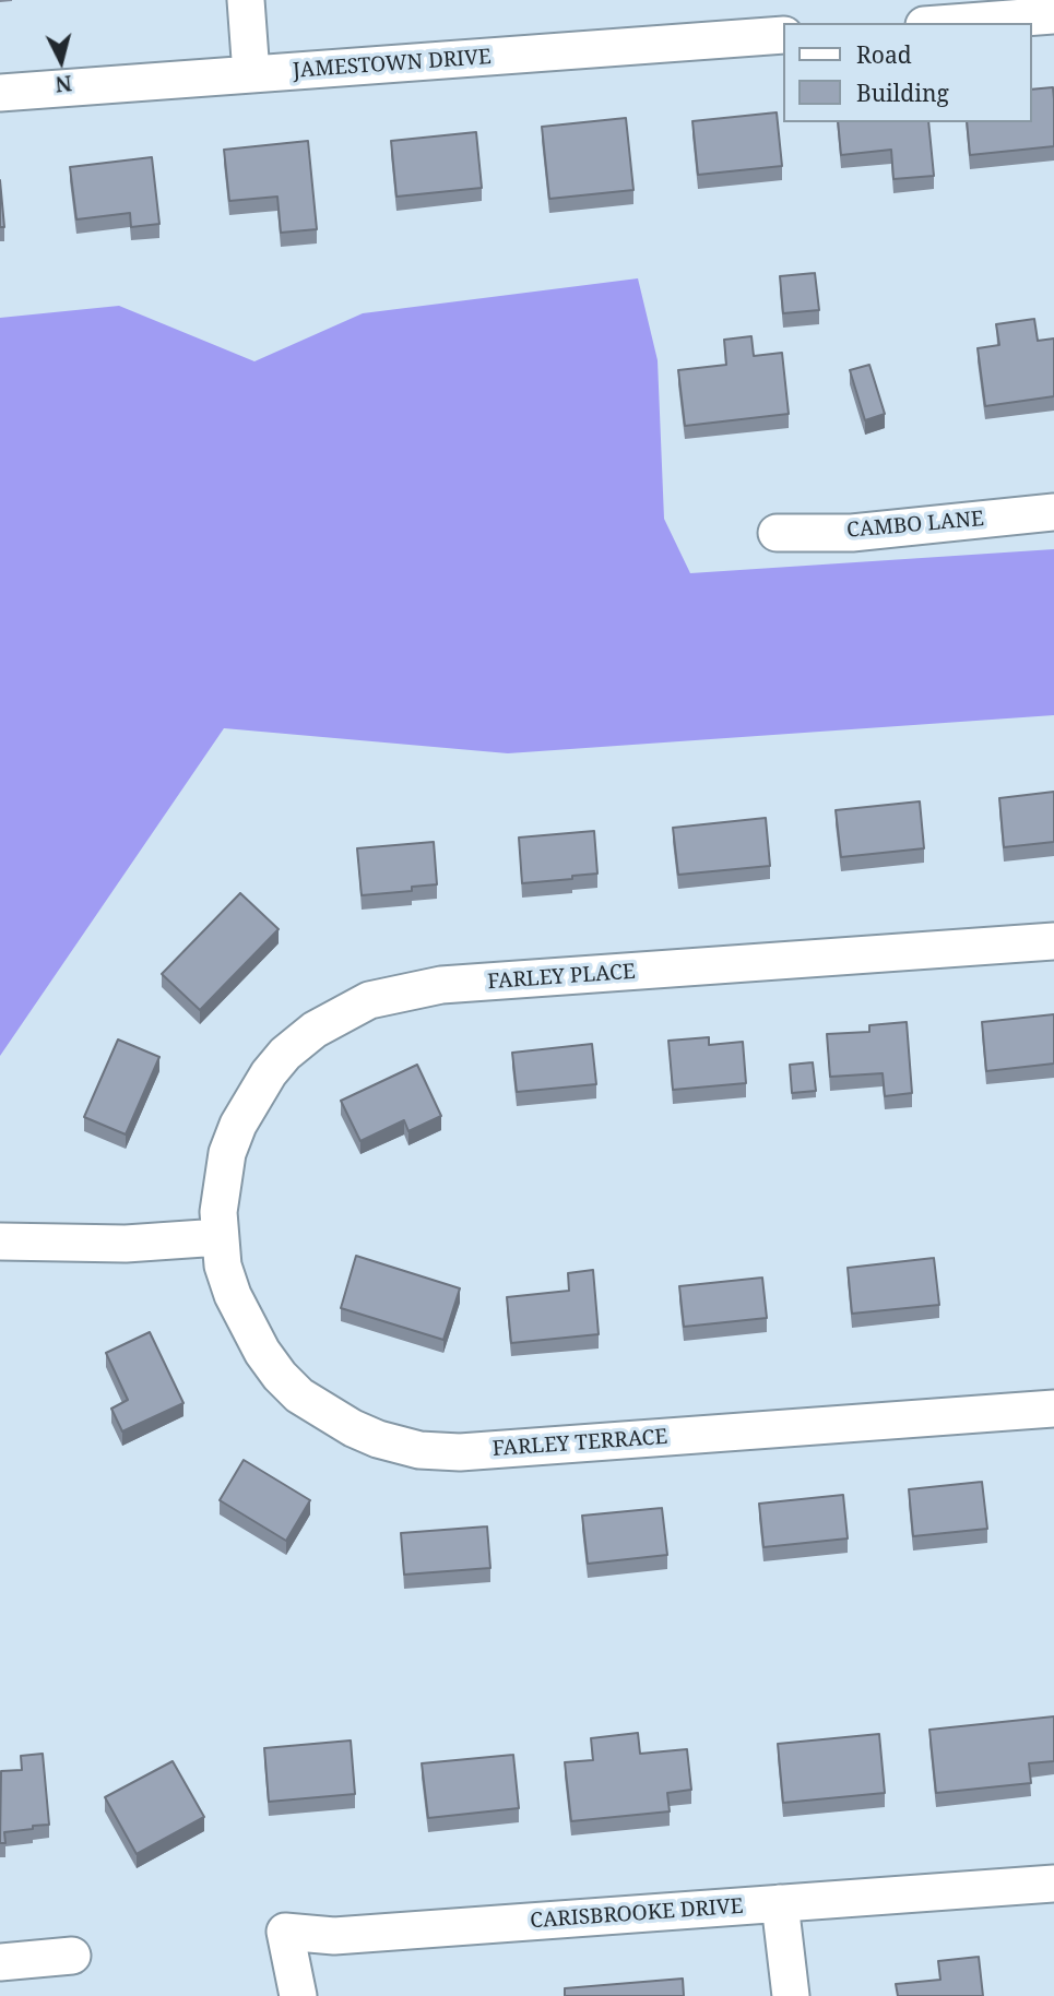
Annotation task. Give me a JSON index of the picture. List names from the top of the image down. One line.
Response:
{"streets":{"street":["JAMESTOWN DRIVE","CAMBO LANE","FARLEY PLACE","FARLEY TERRACE","CARISBROOKE DRIVE"]},"crossings":[["FARLEY PLACE","FARLEY TERRACE"]],"legend":["Road","Building"],"north":"bottom"}
